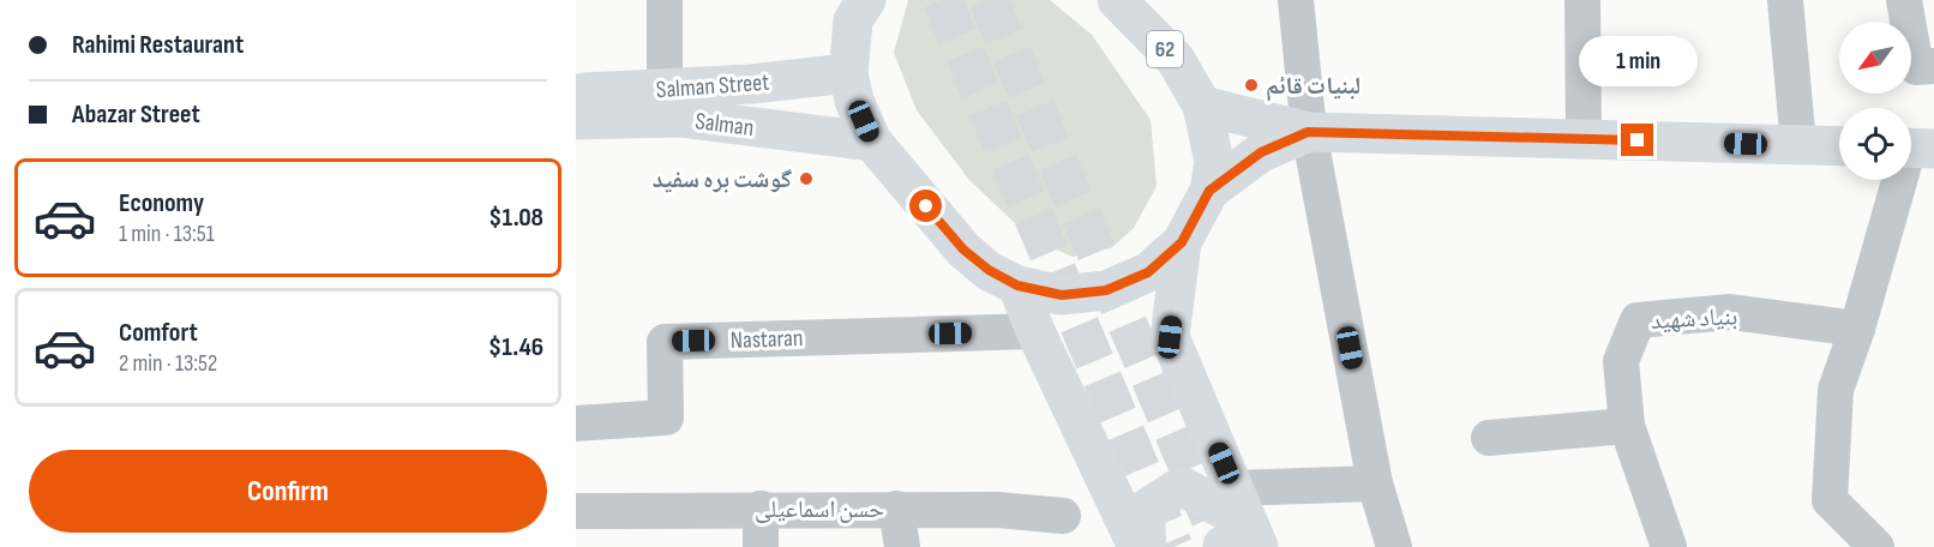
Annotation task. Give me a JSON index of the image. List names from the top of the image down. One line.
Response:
{"streets":{"main road":["62","Salman Street","Salman"],"street":["بنیاد شهید","Nastaran","حسن اسماعیلی"]},"crossings":[["62","Salman Street"],["62","Salman"]],"places":["لبنیات قائم","گوشت بره سفید"],"north":"bottom left","page":{"banner":["Rahimi Restaurant","Abazar Street"],"bubble":"1 min","list":[{"name":"Economy","note":"1 min · 13:51","value":"$1.08"},{"name":"Comfort","note":"2 min · 13:52","value":"$1.46"}],"buttons":"Confirm"}}
